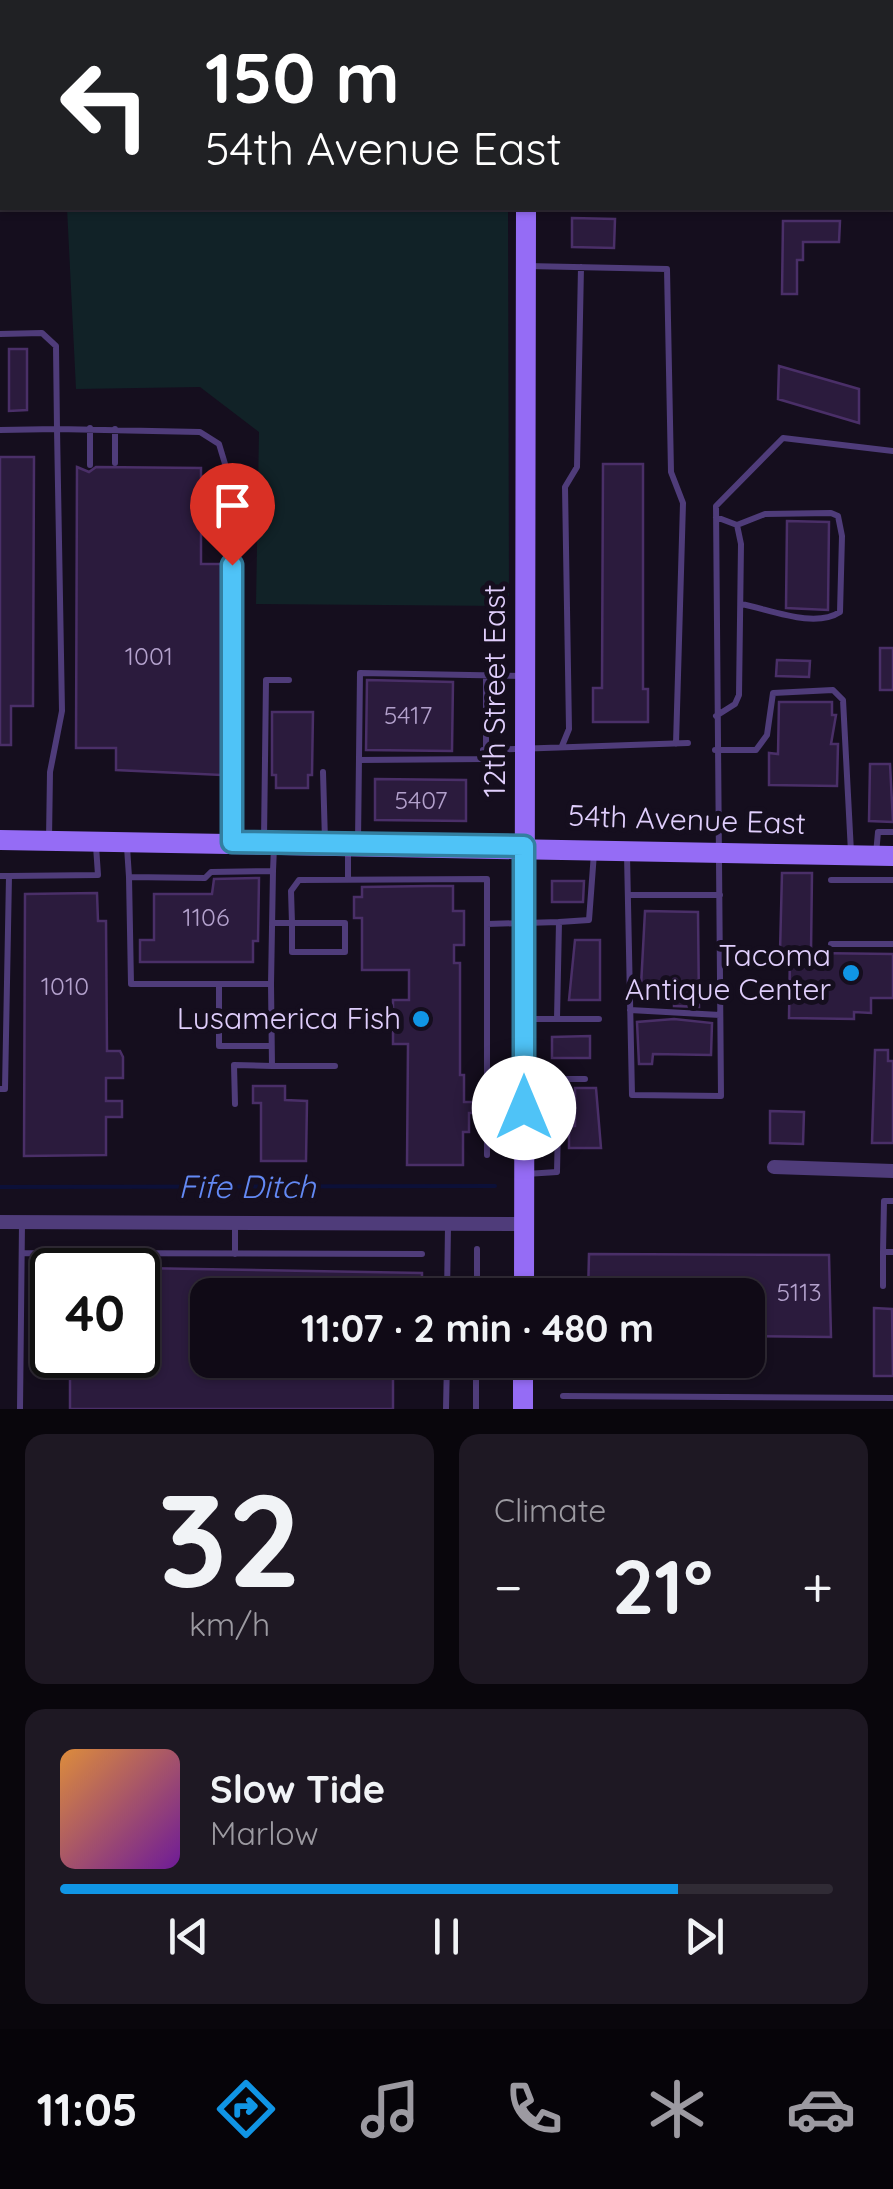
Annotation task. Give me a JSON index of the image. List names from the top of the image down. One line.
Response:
{"streets":{"street":["12th Street East","54th Avenue East"]},"crossings":[["12th Street East","54th Avenue East"]],"water":["Fife Ditch"],"places":["Tacoma Antique Center","Lusamerica Fish"],"house_numbers":["1001","5417","5407","1106","1010","5113"],"page":{"turn":["150 m","54th Avenue East"],"limit":"40","trip":"11:07 · 2 min · 480 m","tile":[["32","km/h"],"Climate"],"heat":["−","21°","+"],"song":["Slow Tide","Marlow"],"tabs":"11:05"}}
